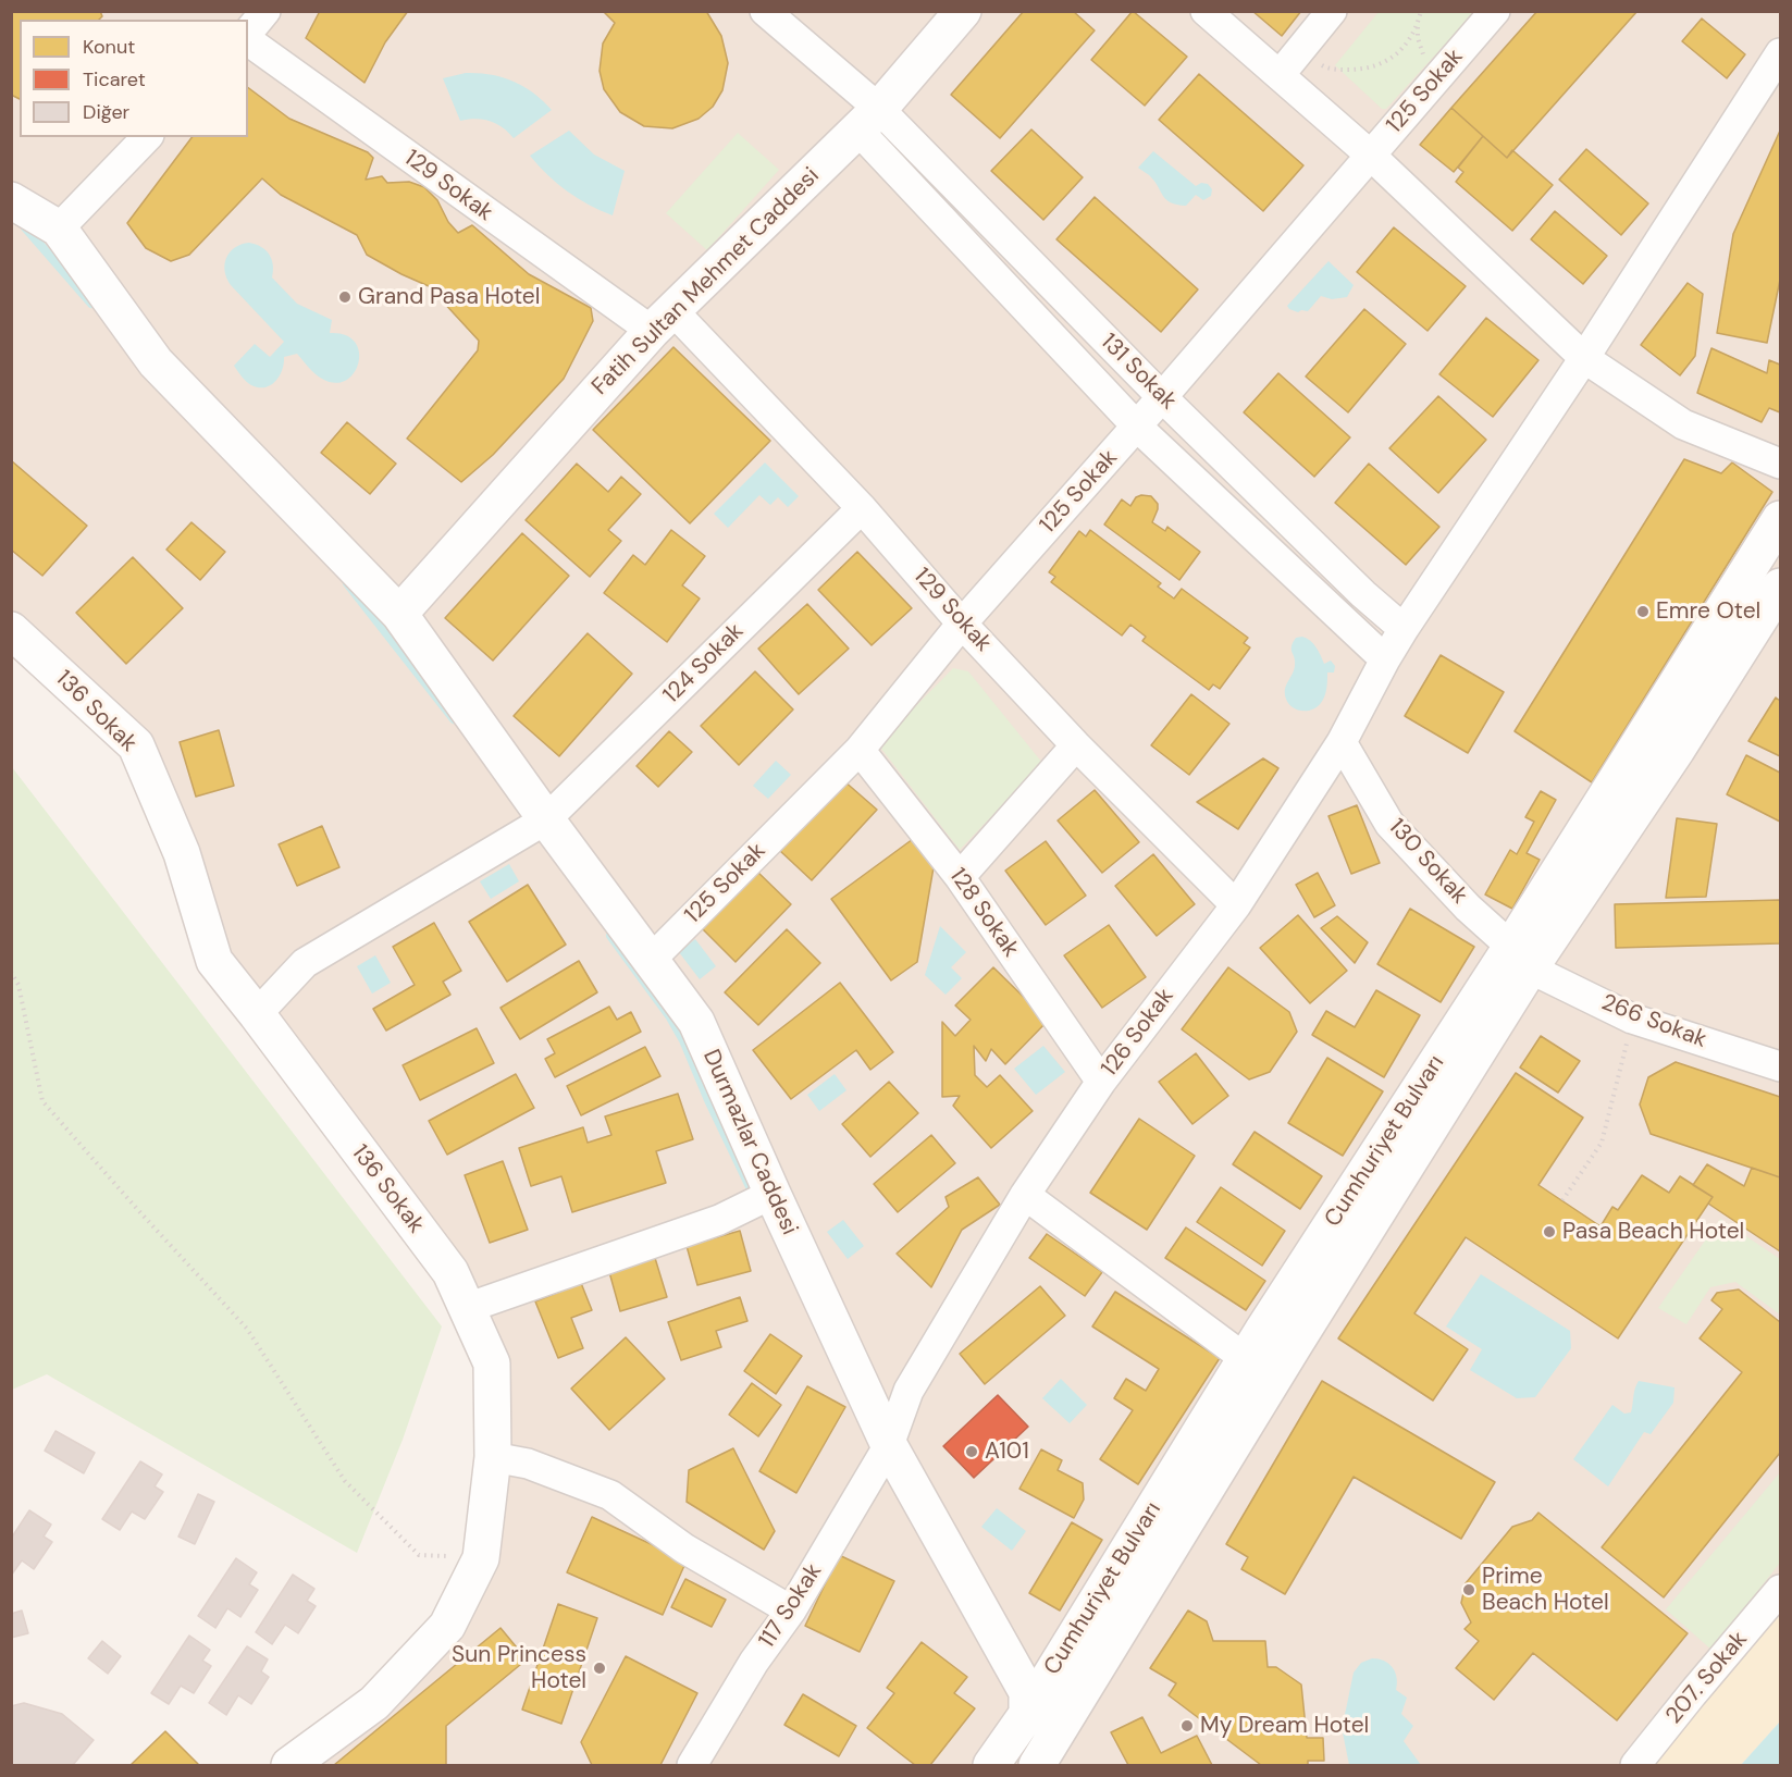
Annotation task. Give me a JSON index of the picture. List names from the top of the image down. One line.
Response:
{"streets":{"street":["125 Sokak","129 Sokak","Fatih Sultan Mehmet Caddesi","131 Sokak","124 Sokak","136 Sokak","130 Sokak","128 Sokak","266 Sokak","126 Sokak","Cumhuriyet Bulvarı","Durmazlar Caddesi","117 Sokak","207. Sokak"]},"crossings":[["125 Sokak","129 Sokak"],["125 Sokak","131 Sokak"],["125 Sokak","128 Sokak"],["125 Sokak","Durmazlar Caddesi"],["129 Sokak","Fatih Sultan Mehmet Caddesi"],["129 Sokak","124 Sokak"],["129 Sokak","126 Sokak"],["Fatih Sultan Mehmet Caddesi","131 Sokak"],["Fatih Sultan Mehmet Caddesi","Durmazlar Caddesi"],["131 Sokak","126 Sokak"],["124 Sokak","136 Sokak"],["124 Sokak","Durmazlar Caddesi"],["130 Sokak","266 Sokak"],["130 Sokak","126 Sokak"],["130 Sokak","Cumhuriyet Bulvarı"],["128 Sokak","126 Sokak"],["266 Sokak","Cumhuriyet Bulvarı"],["126 Sokak","Durmazlar Caddesi"],["126 Sokak","117 Sokak"],["Cumhuriyet Bulvarı","Durmazlar Caddesi"],["Durmazlar Caddesi","117 Sokak"]],"places":["Grand Pasa Hotel","Emre Otel","Pasa Beach Hotel","A101","Prime Beach Hotel","Sun Princess Hotel","My Dream Hotel"],"legend":["Konut","Ticaret","Diğer"]}
